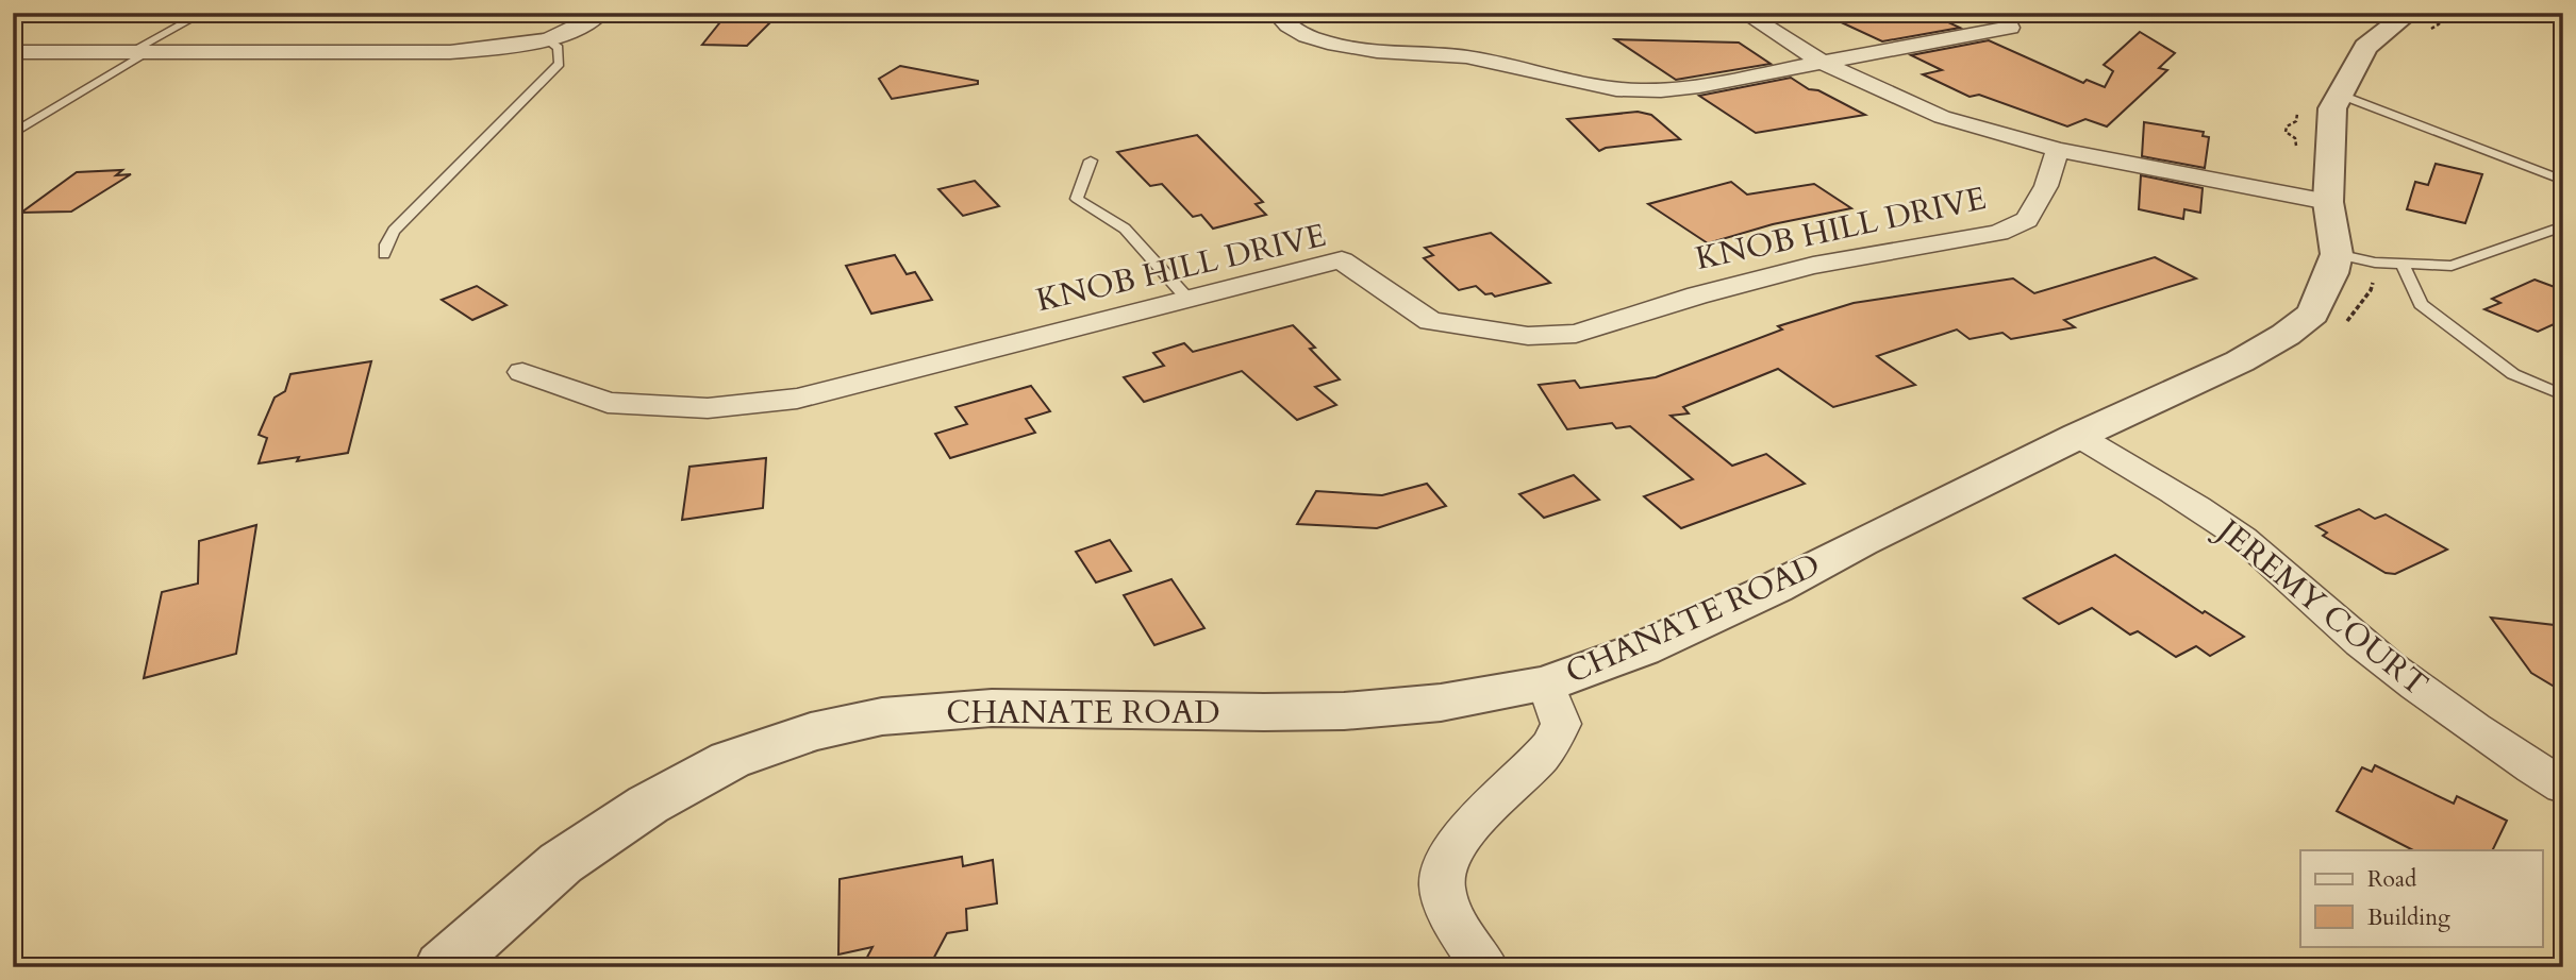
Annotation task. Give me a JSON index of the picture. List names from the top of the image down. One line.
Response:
{"streets":{"street":["KNOB HILL DRIVE","JEREMY COURT","CHANATE ROAD"]},"crossings":[["JEREMY COURT","CHANATE ROAD"]],"legend":["Road","Building"]}
